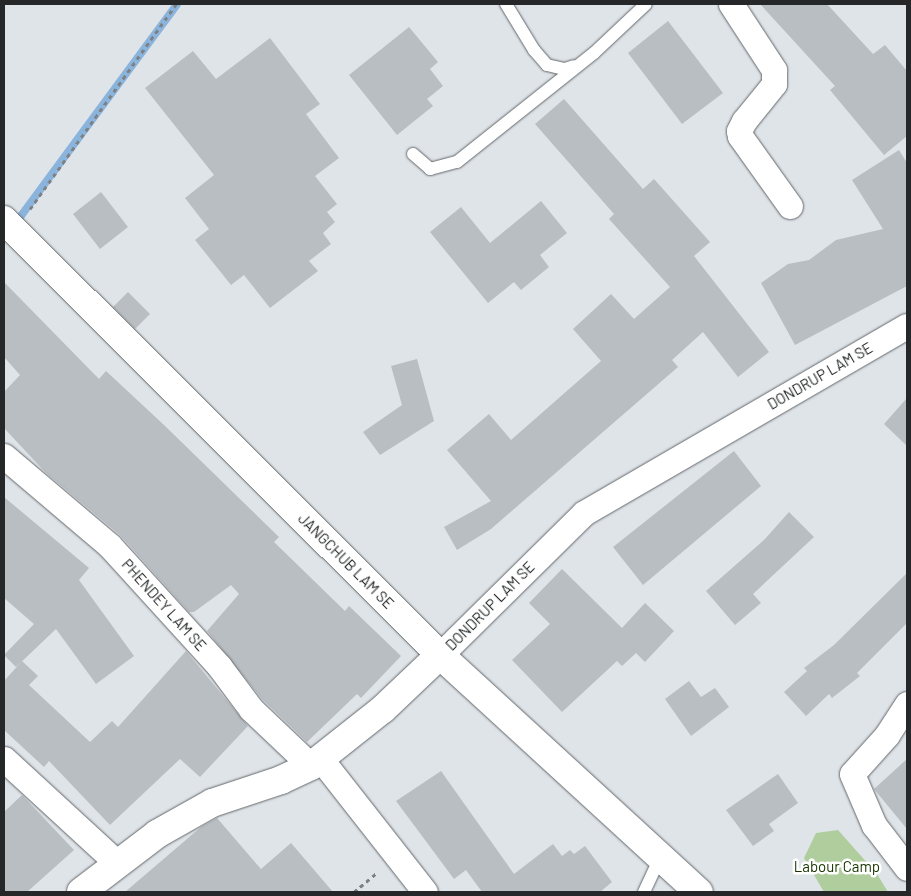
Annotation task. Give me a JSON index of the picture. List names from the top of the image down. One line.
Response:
{"streets":{"main road":["DONDRUP LAM SE","JANGCHUB LAM SE"],"street":["PHENDEY LAM SE"]},"crossings":[["DONDRUP LAM SE","JANGCHUB LAM SE"],["DONDRUP LAM SE","PHENDEY LAM SE"]],"parks":["Labour Camp"]}
